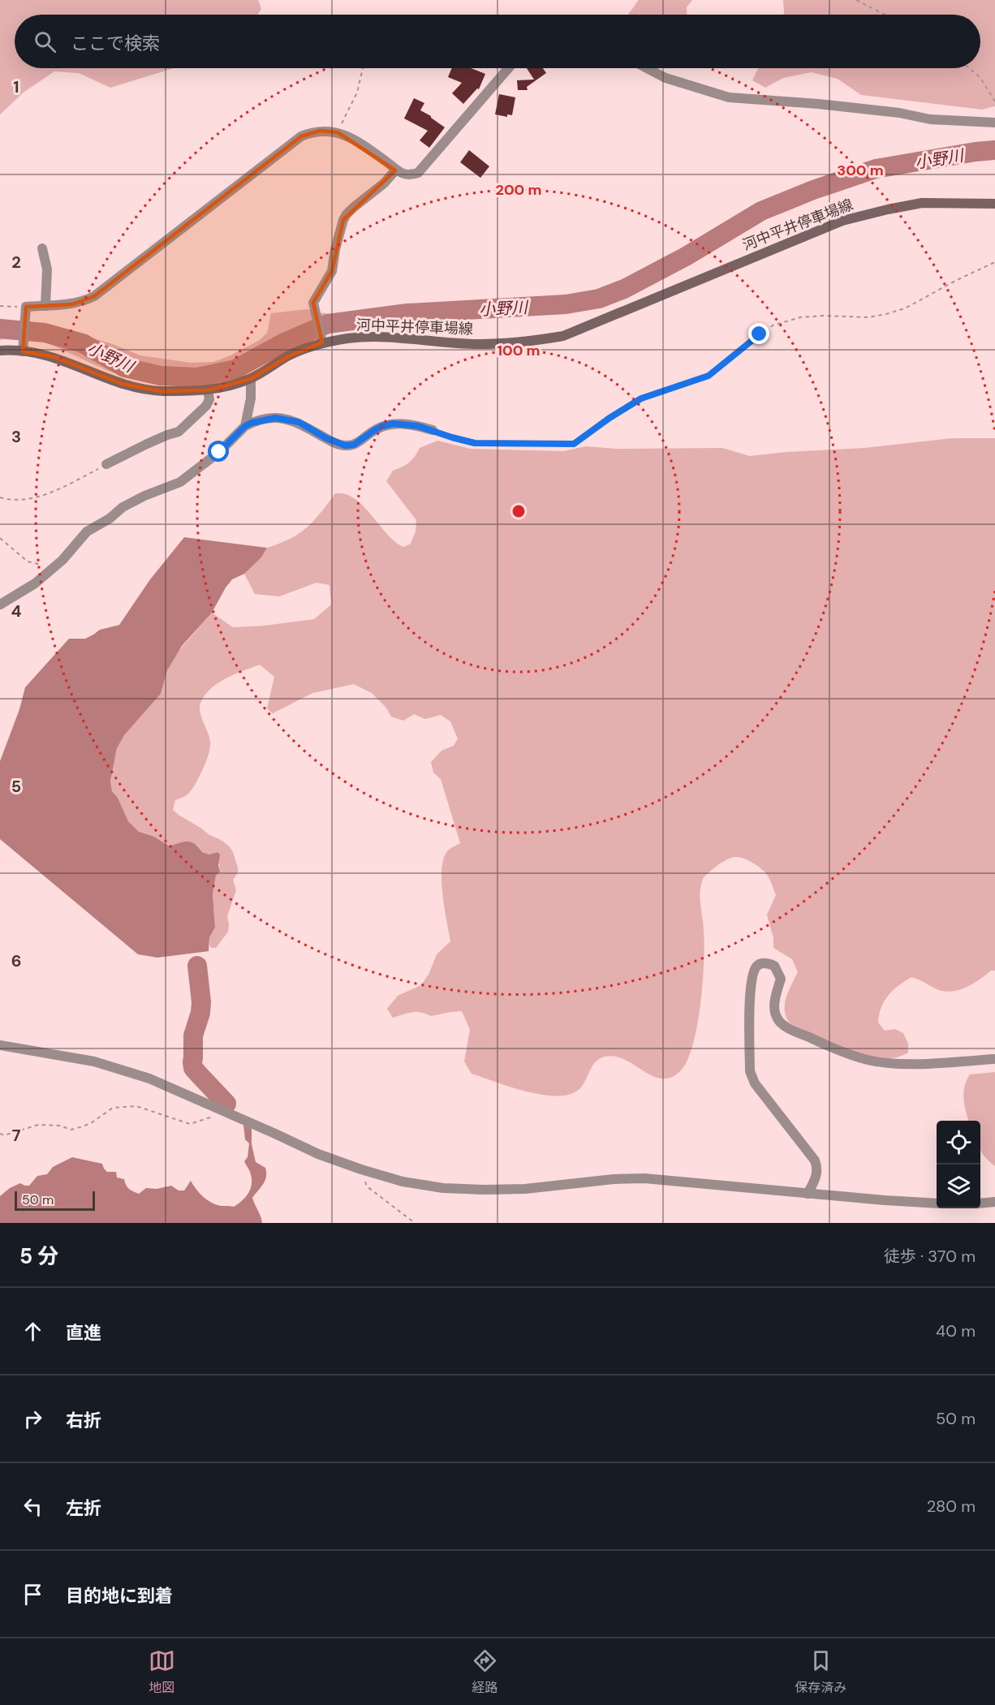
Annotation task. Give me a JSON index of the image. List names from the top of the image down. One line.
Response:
{"streets":{"main road":["河中平井停車場線"]},"water":["小野川"],"scale_bar":"50 m","page":{"search":"ここで検索","scale":"50 m","heading":["5 分","徒歩 · 370 m"],"list":[["直進","40 m"],["右折","50 m"],["左折","280 m"],"目的地に到着"],"nav":["地図","経路","保存済み"]},"grid":{"rows":["1","2","3","4","5","6","7"]},"rings":["300 m","200 m","100 m"]}
